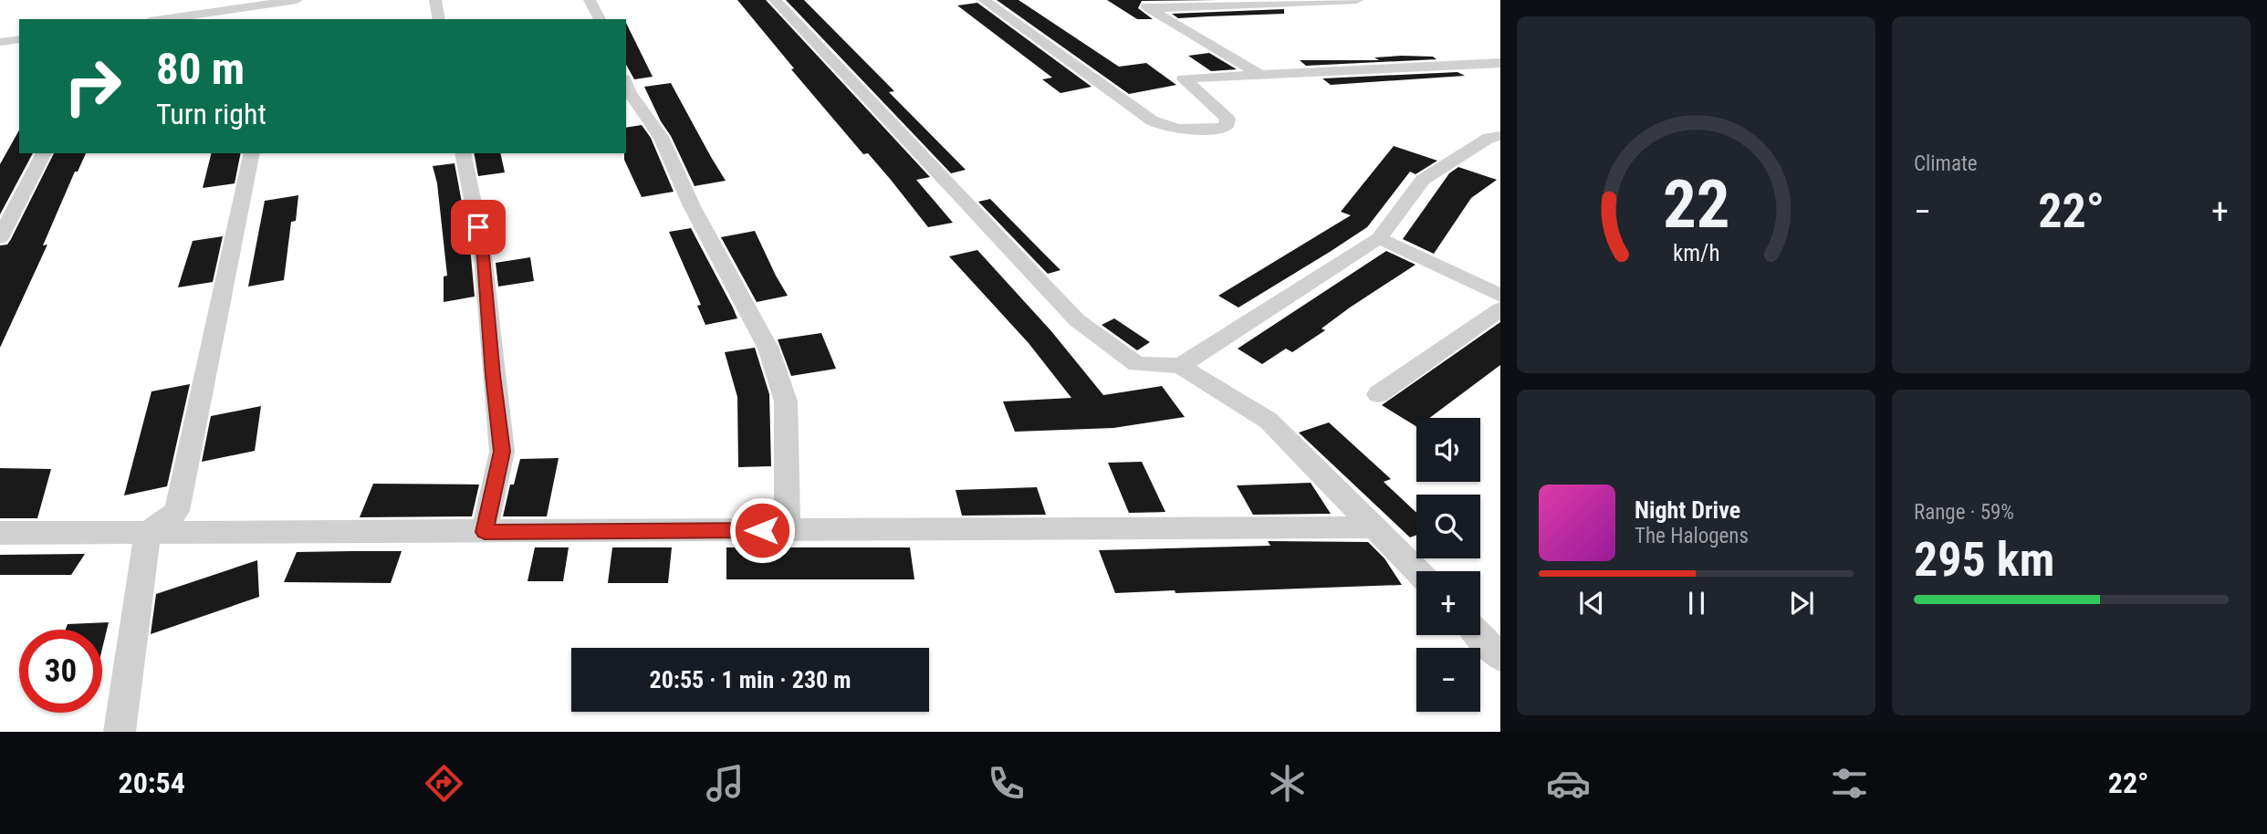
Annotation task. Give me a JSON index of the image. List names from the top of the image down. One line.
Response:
{"page":{"tile":["Climate",["Range · 59%","295 km"]],"turn":["80 m","Turn right"],"heat":["−","22°","+"],"map_buttons":["+","−"],"song":["Night Drive","The Halogens"],"limit":"30","trip":"20:55 · 1 min · 230 m","tabs":["20:54","22°"],"gauge":["22","km/h"]}}
